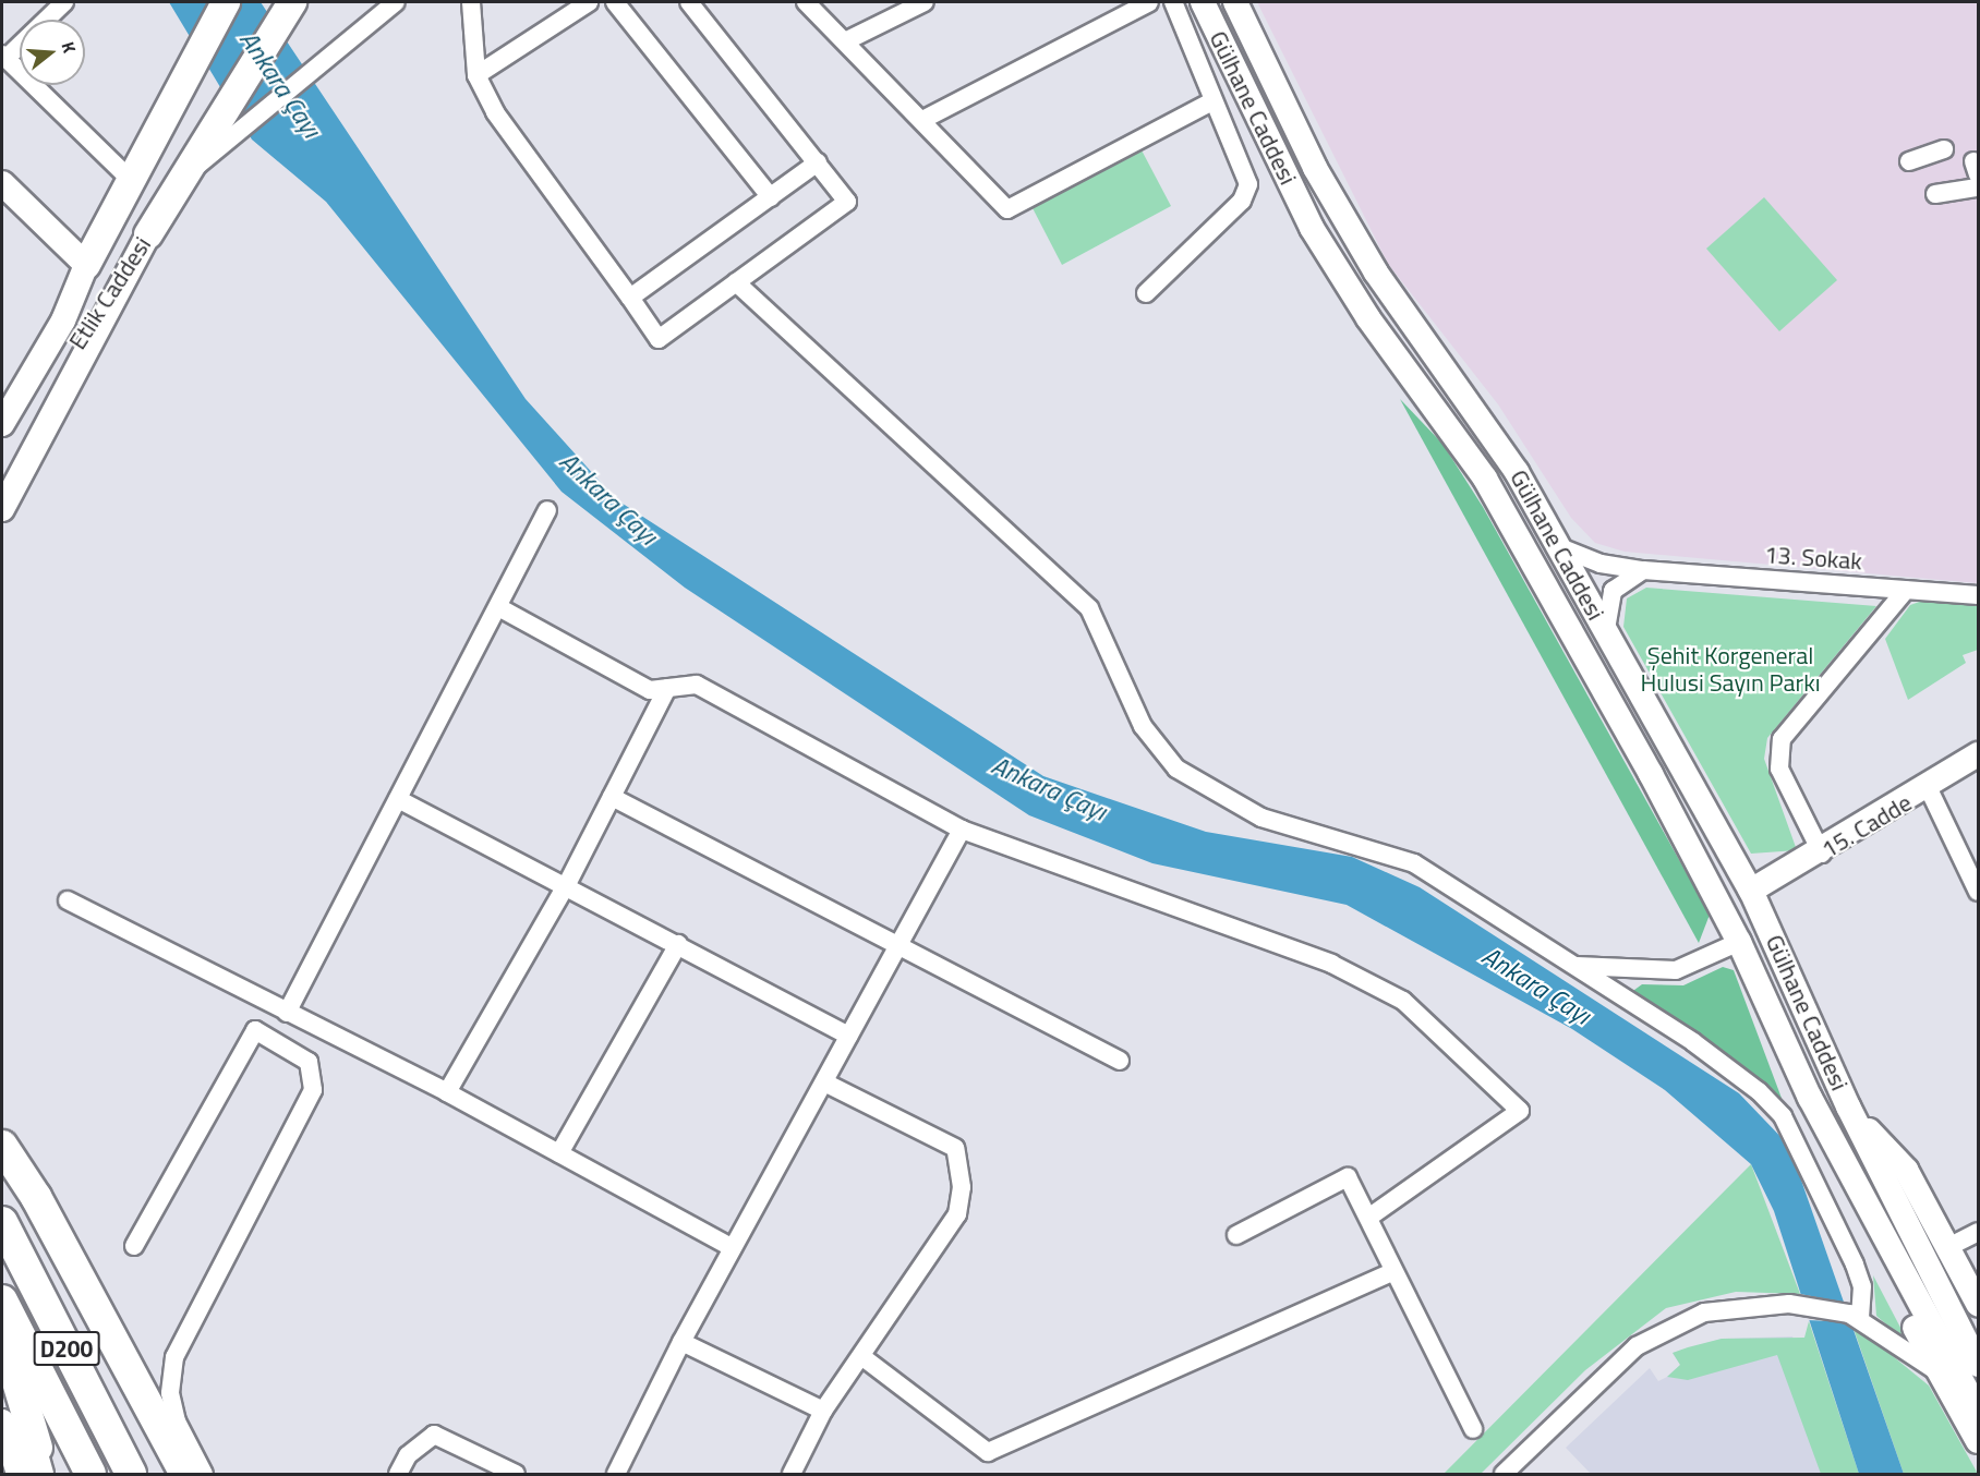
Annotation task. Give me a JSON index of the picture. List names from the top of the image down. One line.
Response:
{"streets":{"highway":["D200"],"main road":["Gülhane Caddesi","Etlik Caddesi","15. Cadde"],"street":["13. Sokak"]},"crossings":[["Gülhane Caddesi","13. Sokak"],["Gülhane Caddesi","15. Cadde"]],"water":["Ankara Çayı"],"parks":["Şehit Korgeneral Hulusi Sayın Parkı"],"north":"right"}
